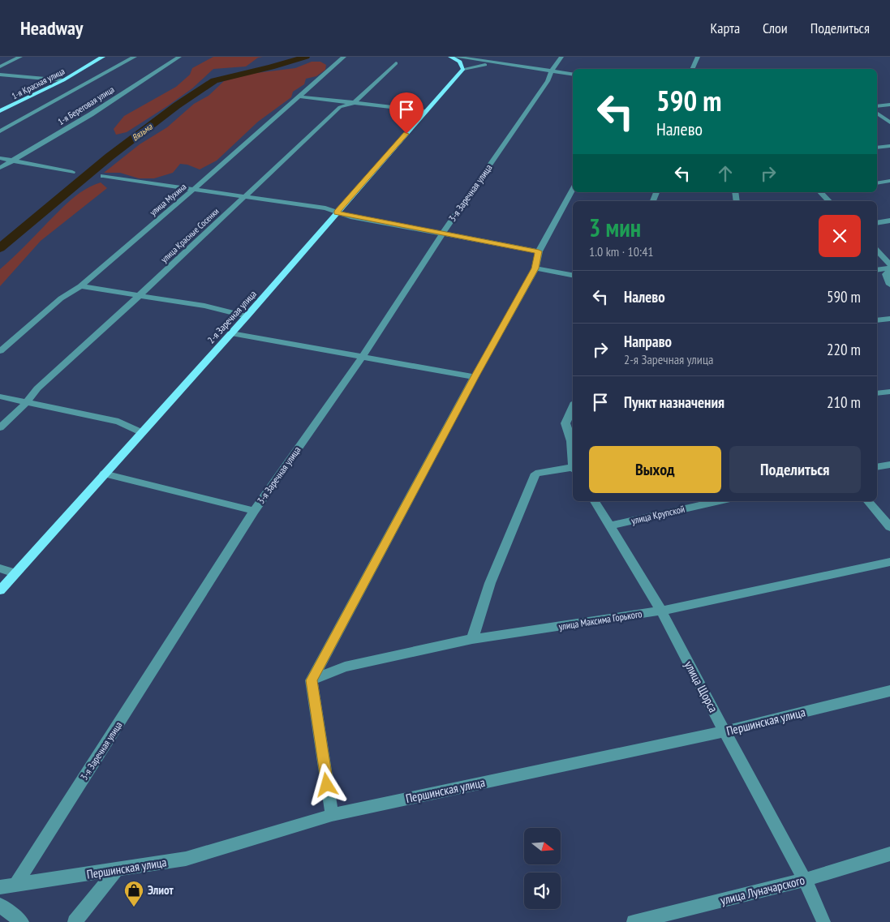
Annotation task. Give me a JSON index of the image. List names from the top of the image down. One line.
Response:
{"streets":{"main road":["1-я Красная улица","2-я Заречная улица"],"street":["1-я Береговая улица","3-я Заречная улица","улица Мухина","улица Красные Сосенки","улица Крупской","улица Максима Горького","улица Щорса","Першинская улица","улица Луначарского"]},"crossings":[["3-я Заречная улица","Першинская улица"],["улица Крупской","улица Щорса"],["улица Максима Горького","улица Щорса"],["улица Щорса","Першинская улица"],["улица Щорса","улица Луначарского"]],"water":["Вязьма"],"places":{"shop":["Элиот"]},"north":"right","page":{"header":"Headway","nav":["Карта","Слои","Поделиться"],"turn":["590 m","Налево"],"heading":["3 мин","1.0 km · 10:41"],"list":[{"name":"Налево","value":"590 m"},{"name":"Направо","note":"2-я Заречная улица","value":"220 m"},{"name":"Пункт назначения","value":"210 m"}],"buttons":["Выход","Поделиться"]}}
